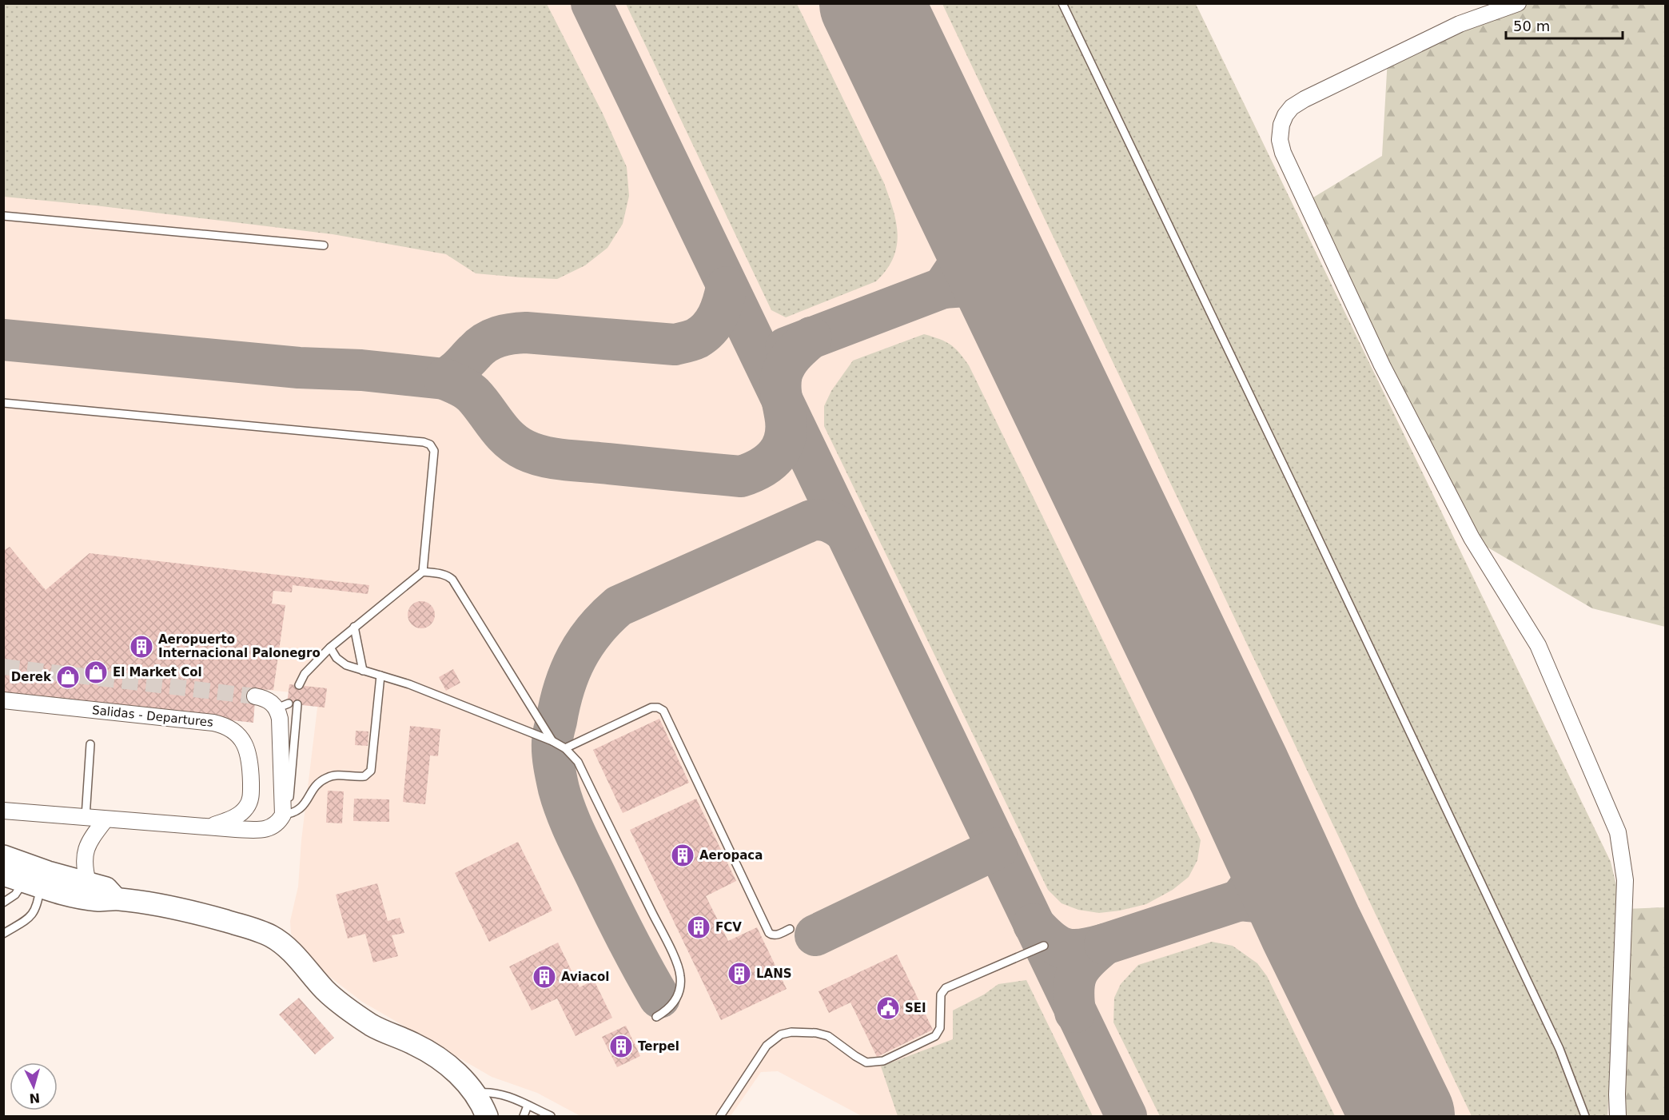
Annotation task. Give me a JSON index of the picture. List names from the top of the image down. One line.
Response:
{"streets":{"street":["Salidas - Departures"]},"places":{"building":["Aeropuerto Internacional Palonegro","Aeropaca","FCV","LANS","Aviacol","Terpel"],"shop":["El Market Col","Derek"],"public building":["SEI"]},"scale_bar":"50 m","north":"bottom"}
